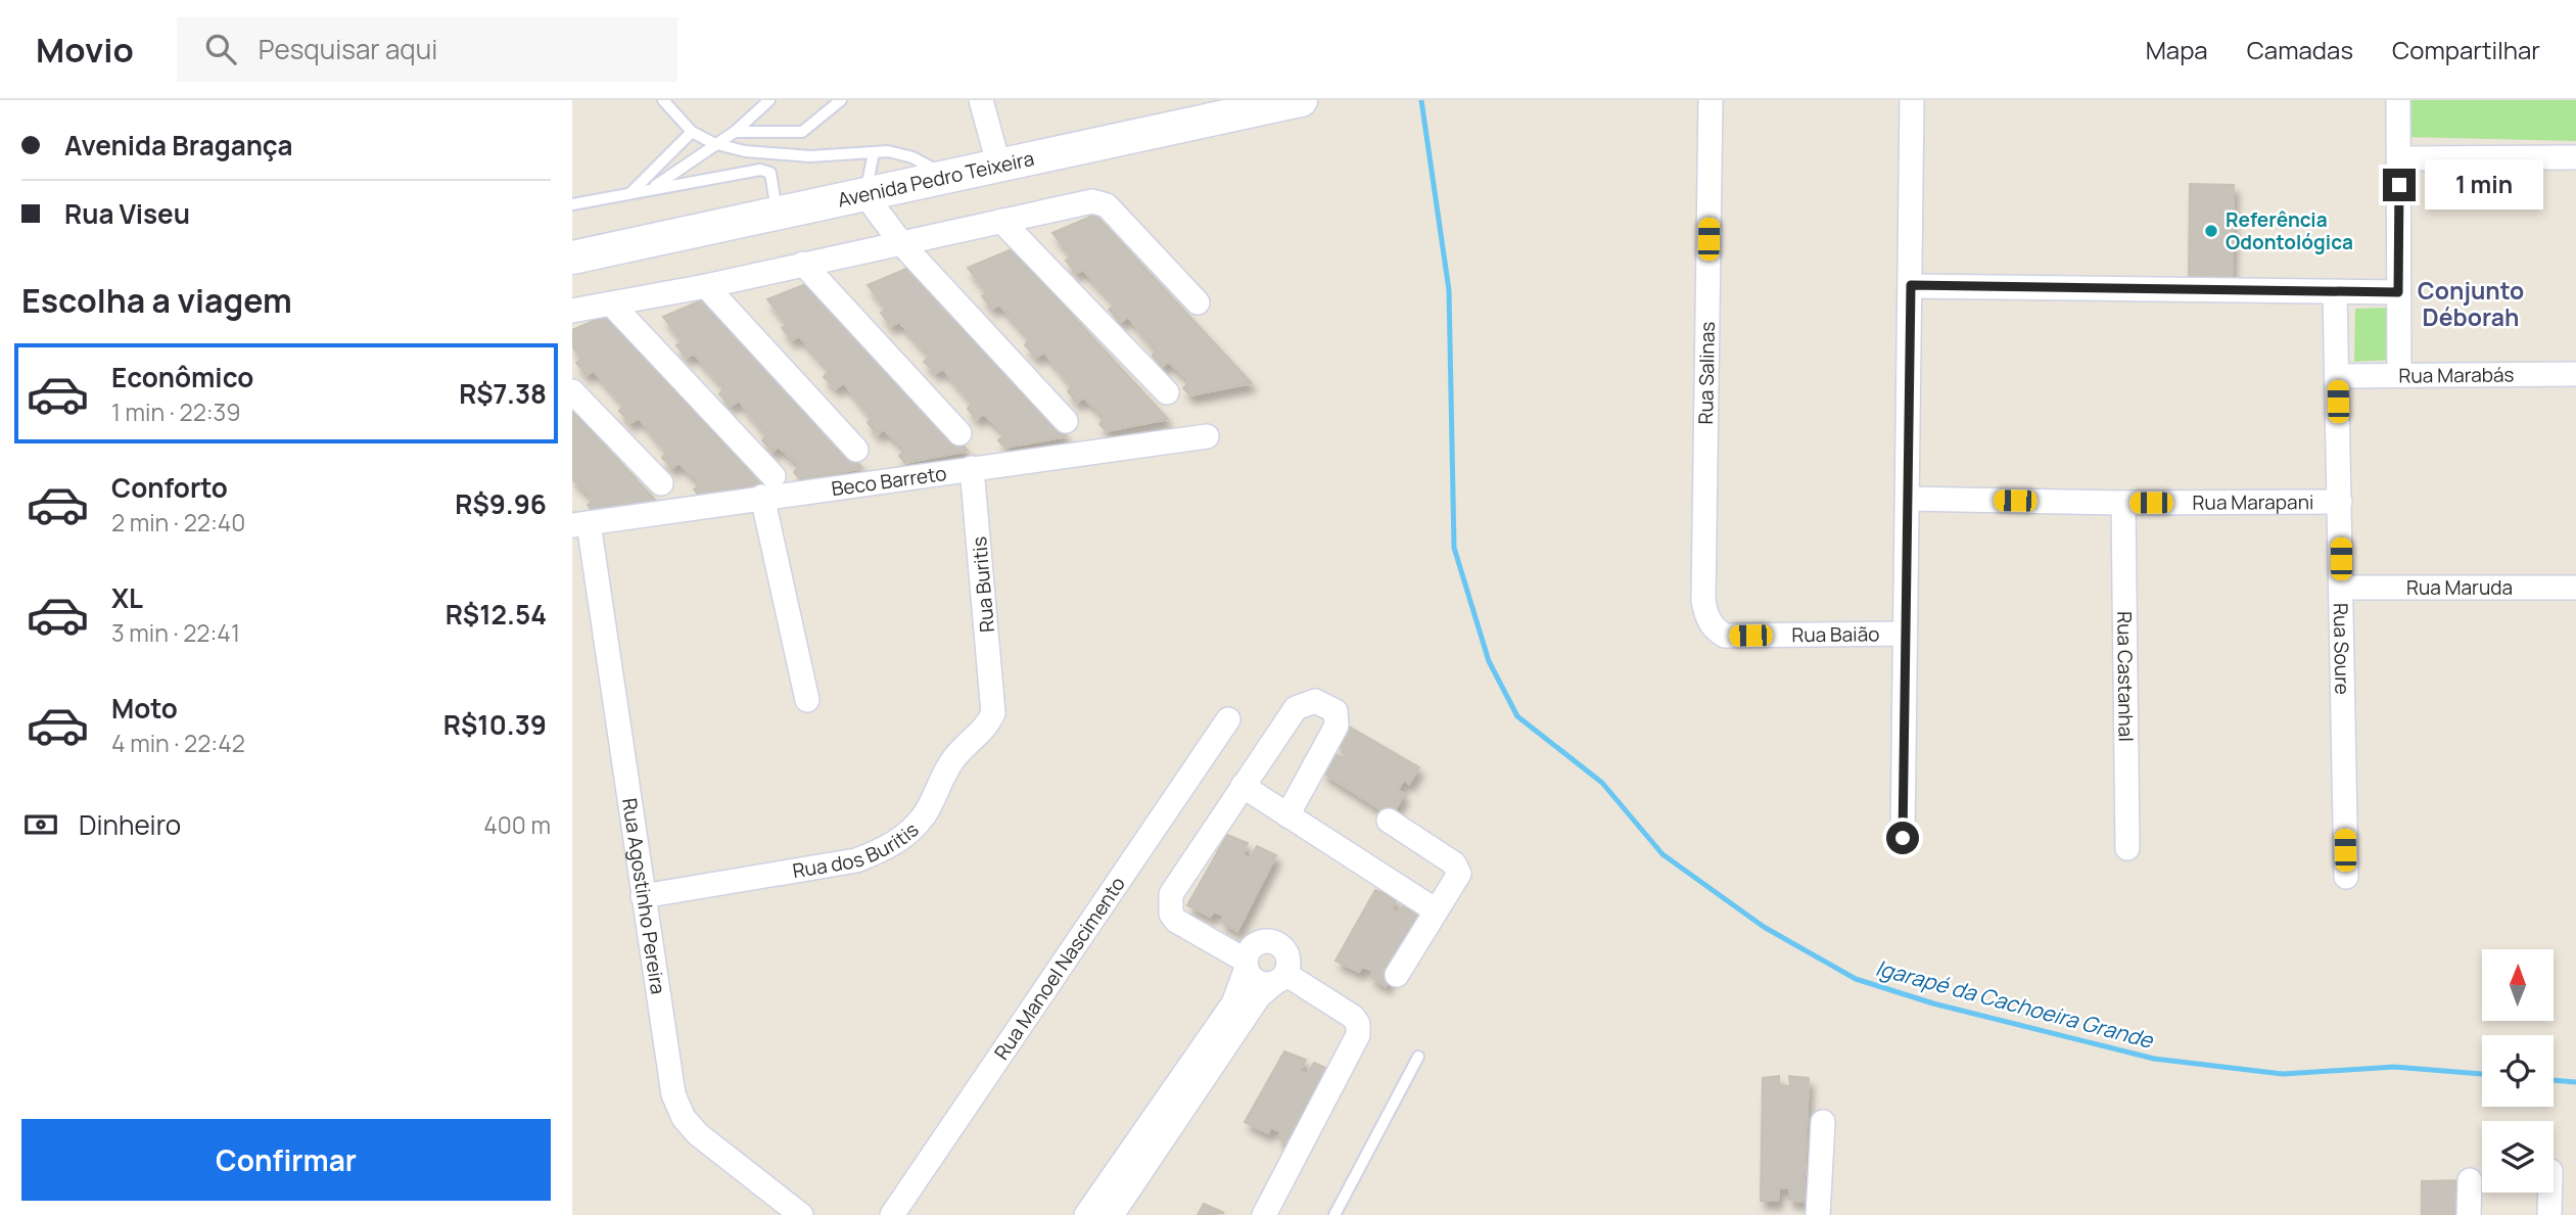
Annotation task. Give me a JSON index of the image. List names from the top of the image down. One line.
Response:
{"streets":{"street":["Avenida Pedro Teixeira","Rua Salinas","Rua Marabás","Beco Barreto","Rua Marapani","Rua Buritis","Rua Maruda","Rua Baião","Rua Soure","Rua Castanhal","Rua dos Buritis","Rua Agostinho Pereira","Rua Manoel Nascimento"]},"crossings":[["Rua Salinas","Rua Baião"],["Rua Marabás","Rua Soure"],["Beco Barreto","Rua Buritis"],["Beco Barreto","Rua Agostinho Pereira"],["Rua Marapani","Rua Soure"],["Rua Marapani","Rua Castanhal"],["Rua Buritis","Rua dos Buritis"],["Rua Maruda","Rua Soure"],["Rua dos Buritis","Rua Agostinho Pereira"]],"districts":["Conjunto Déborah"],"water":["Igarapé da Cachoeira Grande"],"places":["Referência Odontológica"],"north":"top","page":{"header":"Movio","search":"Pesquisar aqui","nav":["Mapa","Camadas","Compartilhar"],"banner":["Avenida Bragança","Rua Viseu"],"bubble":"1 min","heading":"Escolha a viagem","list":[{"name":"Econômico","note":"1 min · 22:39","value":"R$7.38"},{"name":"Conforto","note":"2 min · 22:40","value":"R$9.96"},{"name":"XL","note":"3 min · 22:41","value":"R$12.54"},{"name":"Moto","note":"4 min · 22:42","value":"R$10.39"}],"pay":["Dinheiro","400 m"],"buttons":"Confirmar"}}
